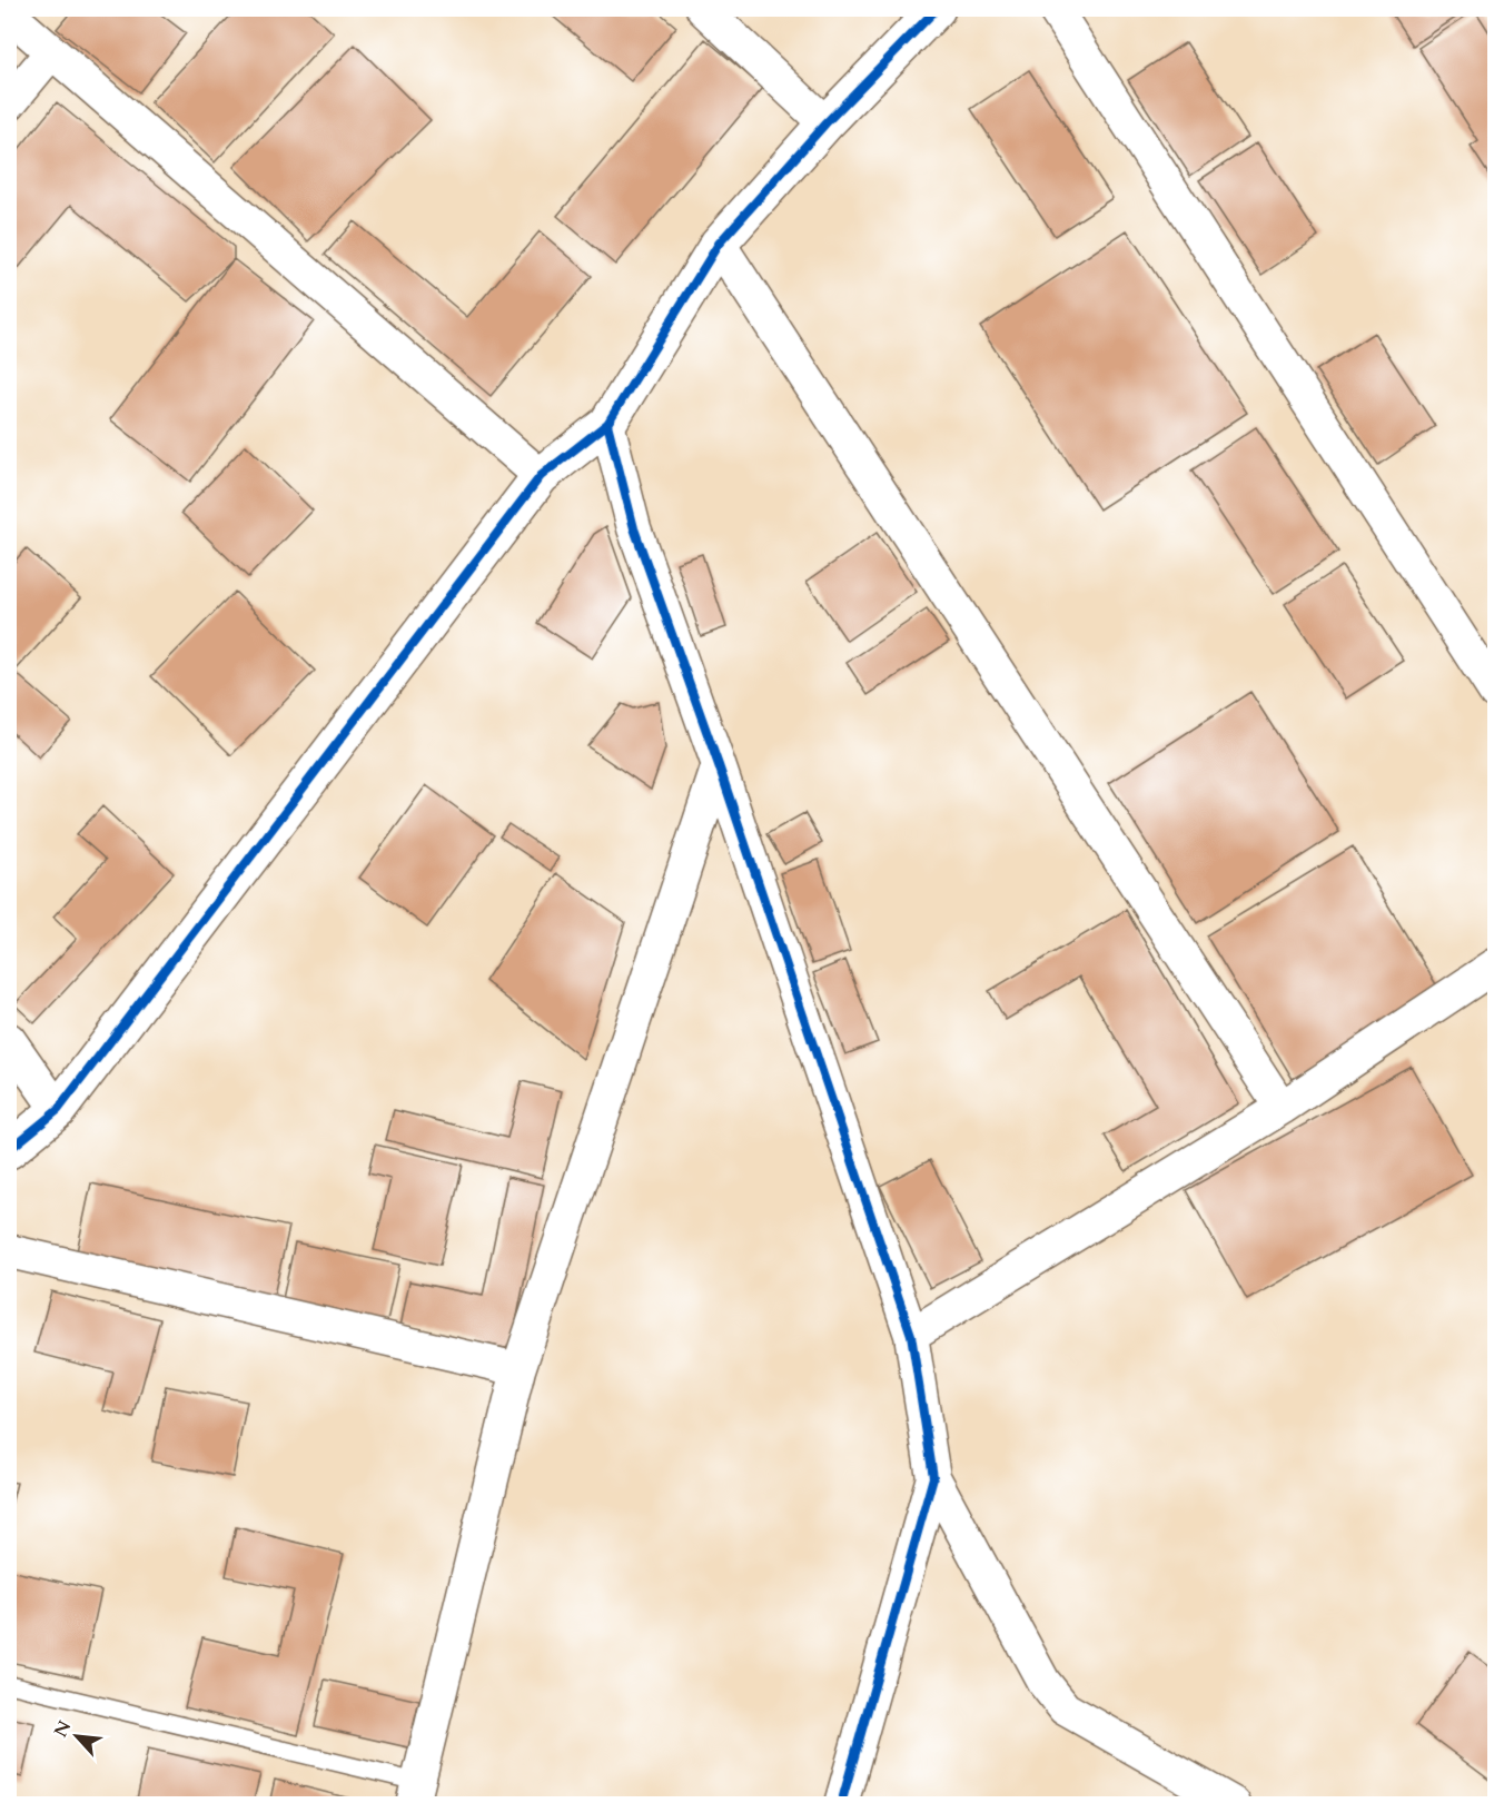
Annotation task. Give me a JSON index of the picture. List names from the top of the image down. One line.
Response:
{"north":"top left"}
